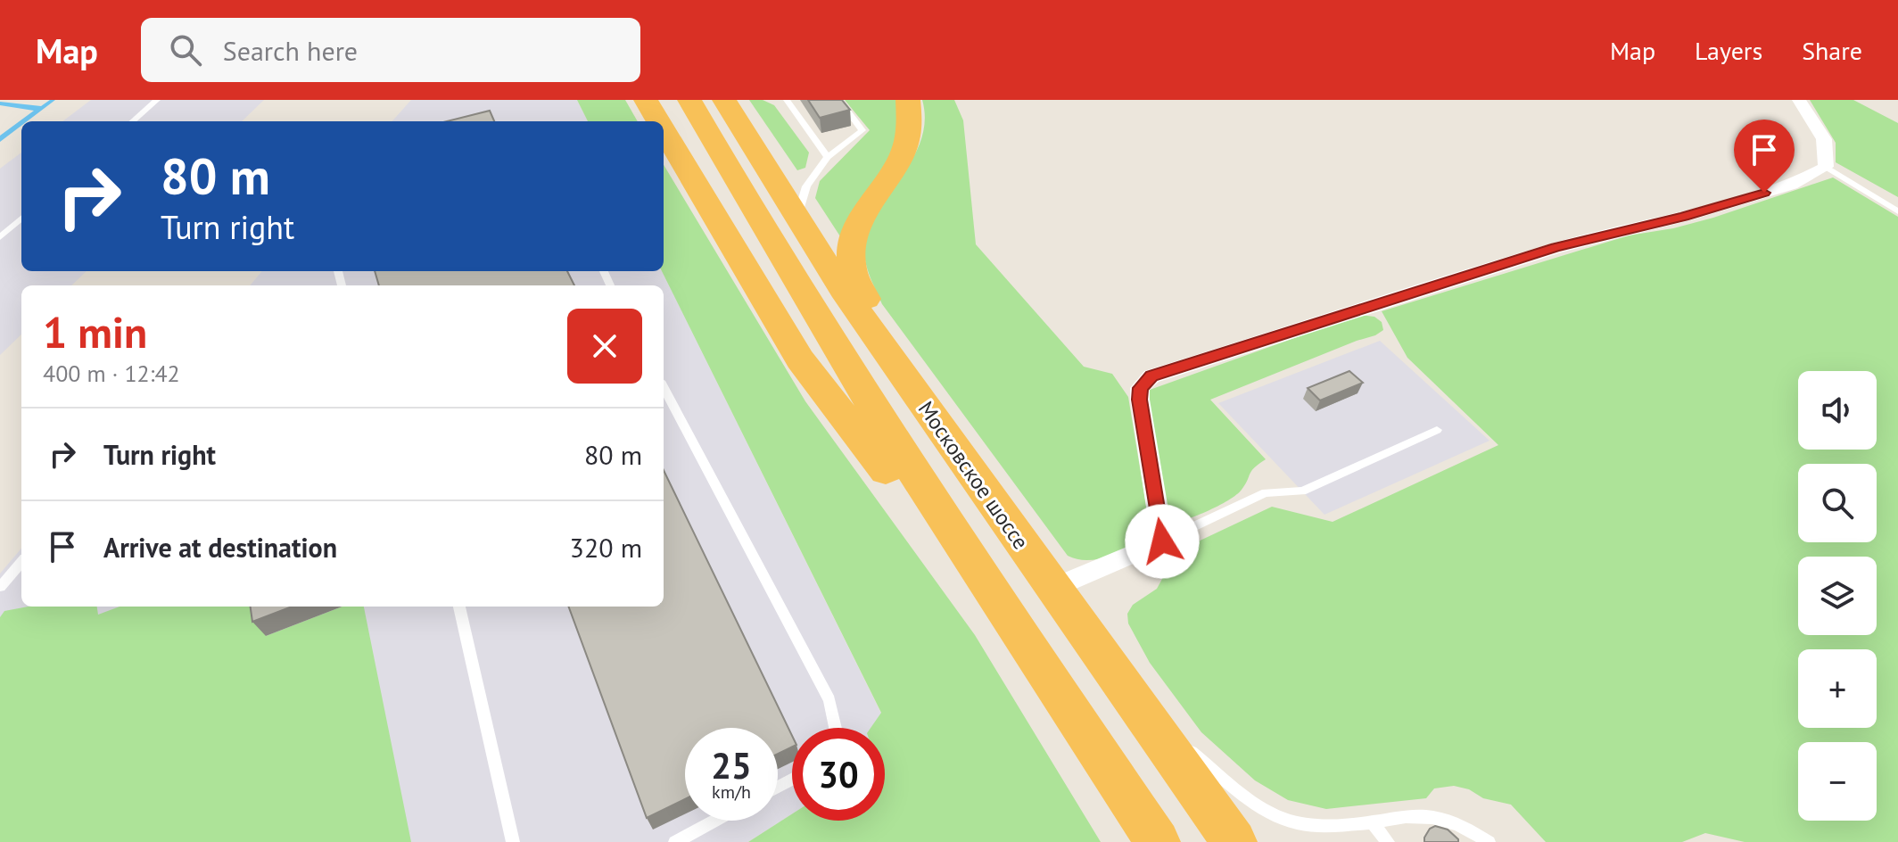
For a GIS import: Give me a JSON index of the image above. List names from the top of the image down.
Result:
{
  "streets": {
    "highway": ["Московское шоссе"]
  },
  "page": {
    "header": "Map",
    "search": "Search here",
    "nav": ["Map", "Layers", "Share"],
    "turn": ["80 m", "Turn right"],
    "heading": ["1 min", "400 m · 12:42"],
    "map_buttons": ["+", "−"],
    "list": [
      {
        "name": "Turn right",
        "value": "80 m"
      },
      {
        "name": "Arrive at destination",
        "value": "320 m"
      }
    ],
    "speed": "25 km/h",
    "limit": "30"
  }
}
